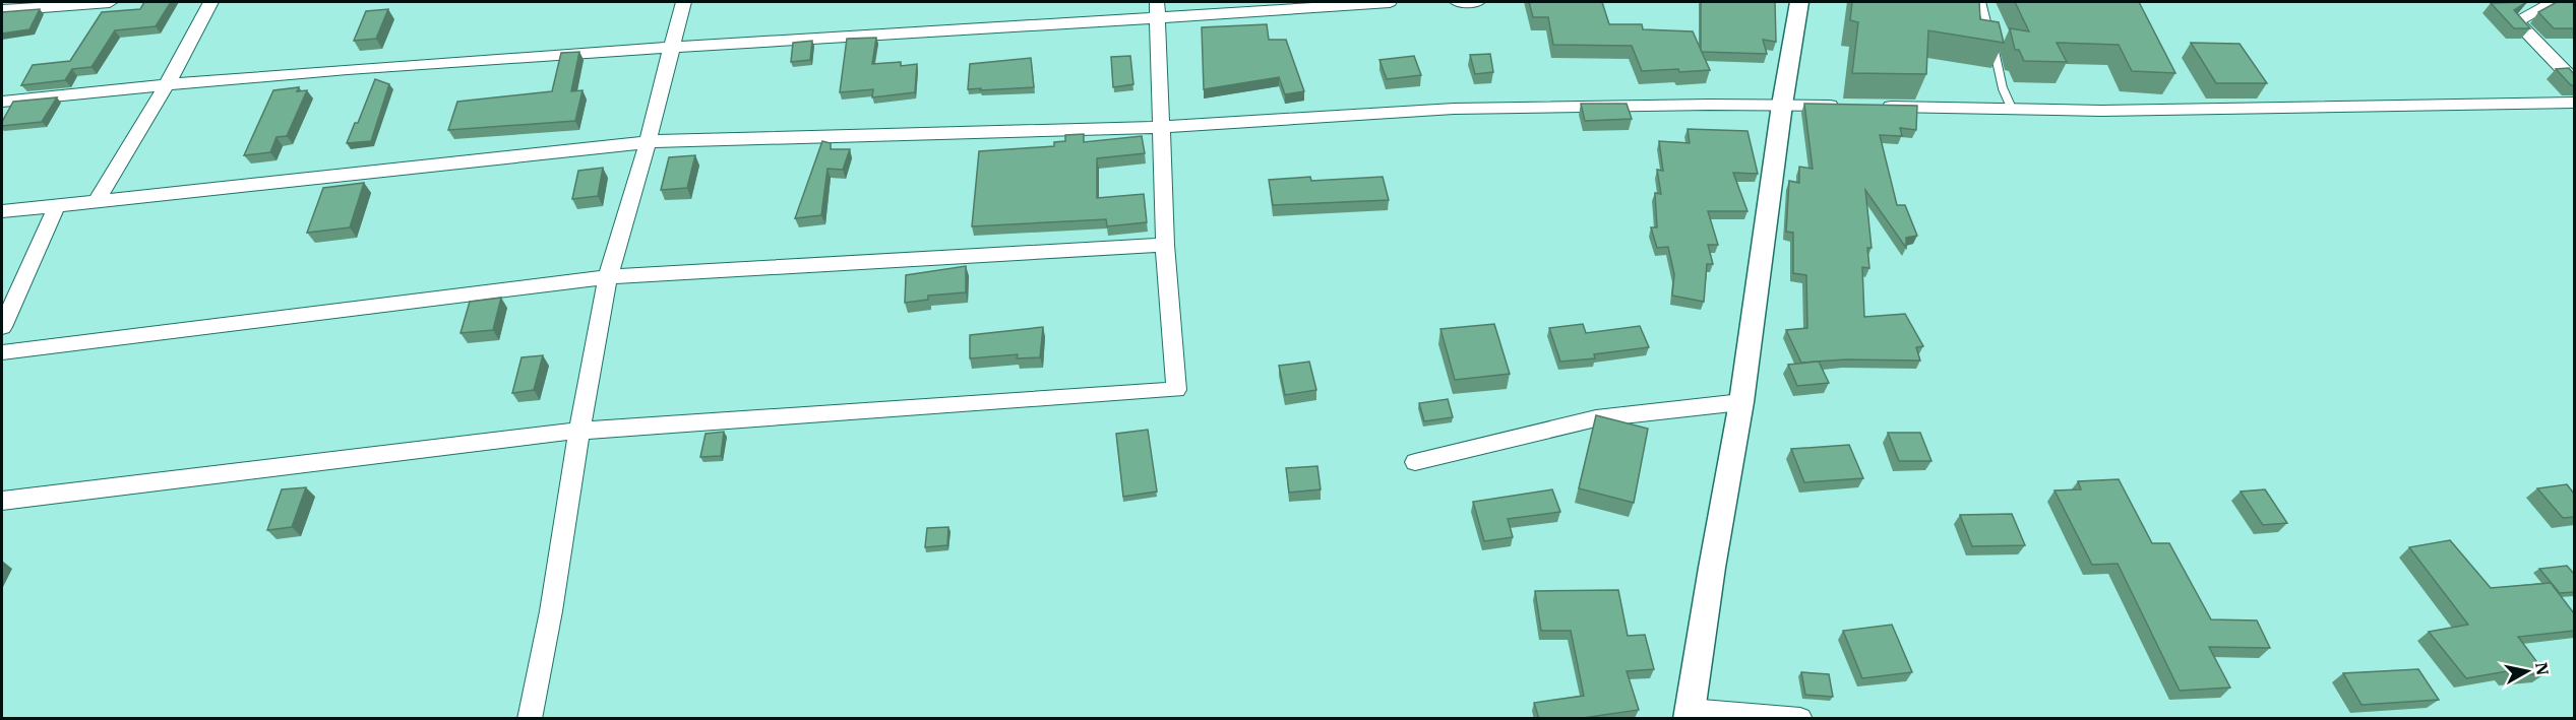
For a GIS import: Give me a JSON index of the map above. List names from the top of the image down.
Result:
{
  "north": "right"
}
